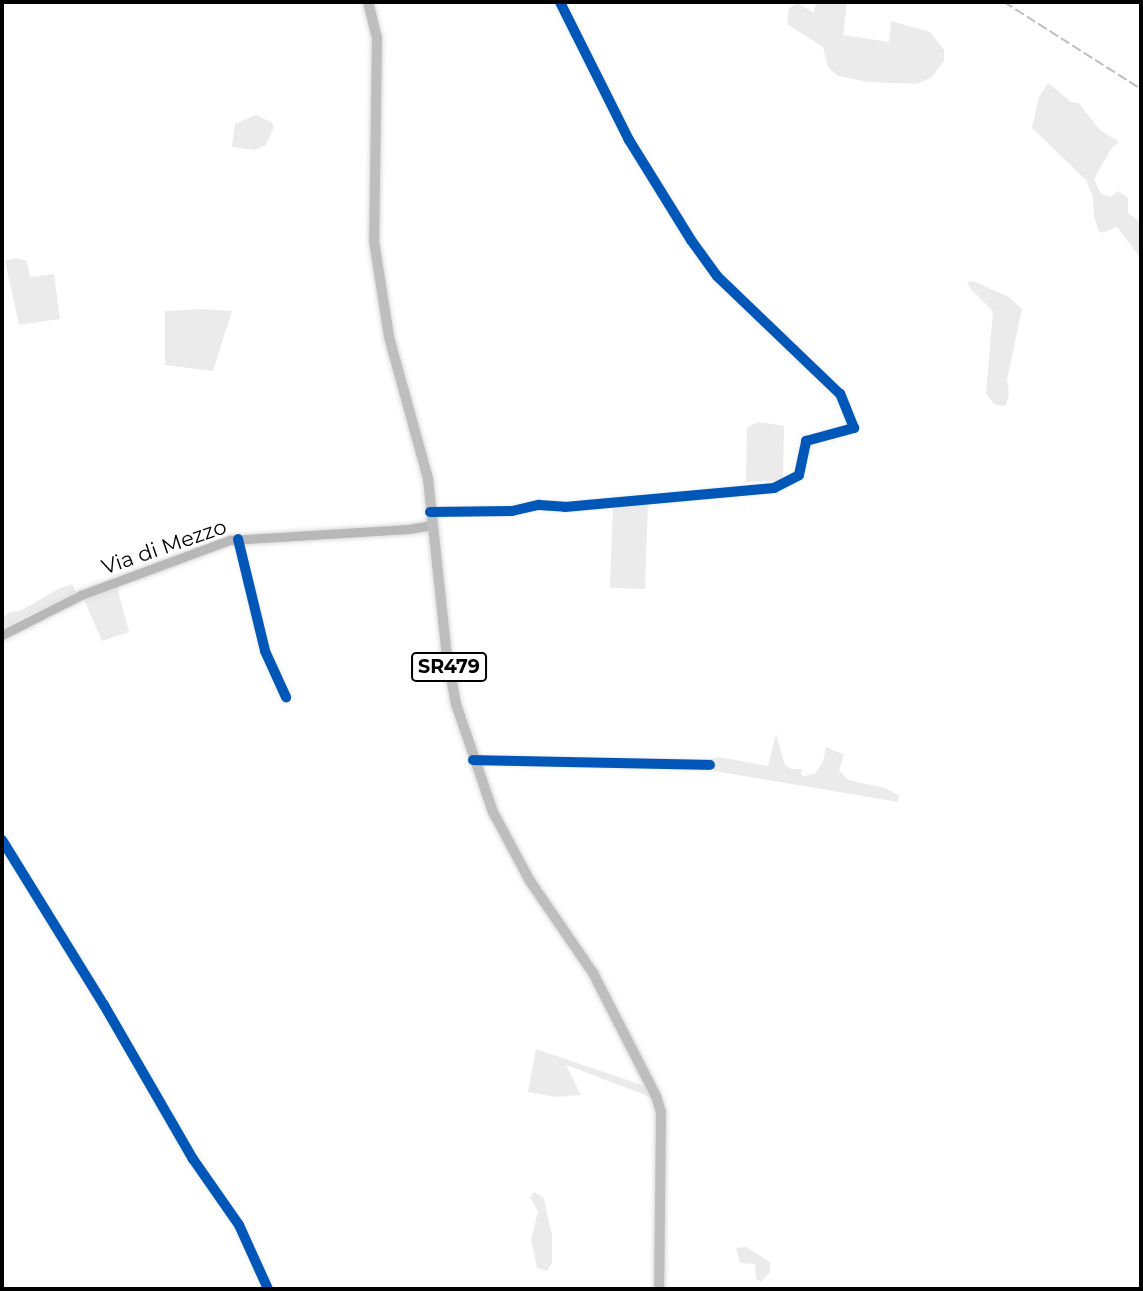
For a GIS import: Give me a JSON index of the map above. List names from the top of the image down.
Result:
{
  "streets": {
    "main road": ["Via di Mezzo", "SR479"]
  },
  "crossings": [
    ["Via di Mezzo", "SR479"]
  ]
}
